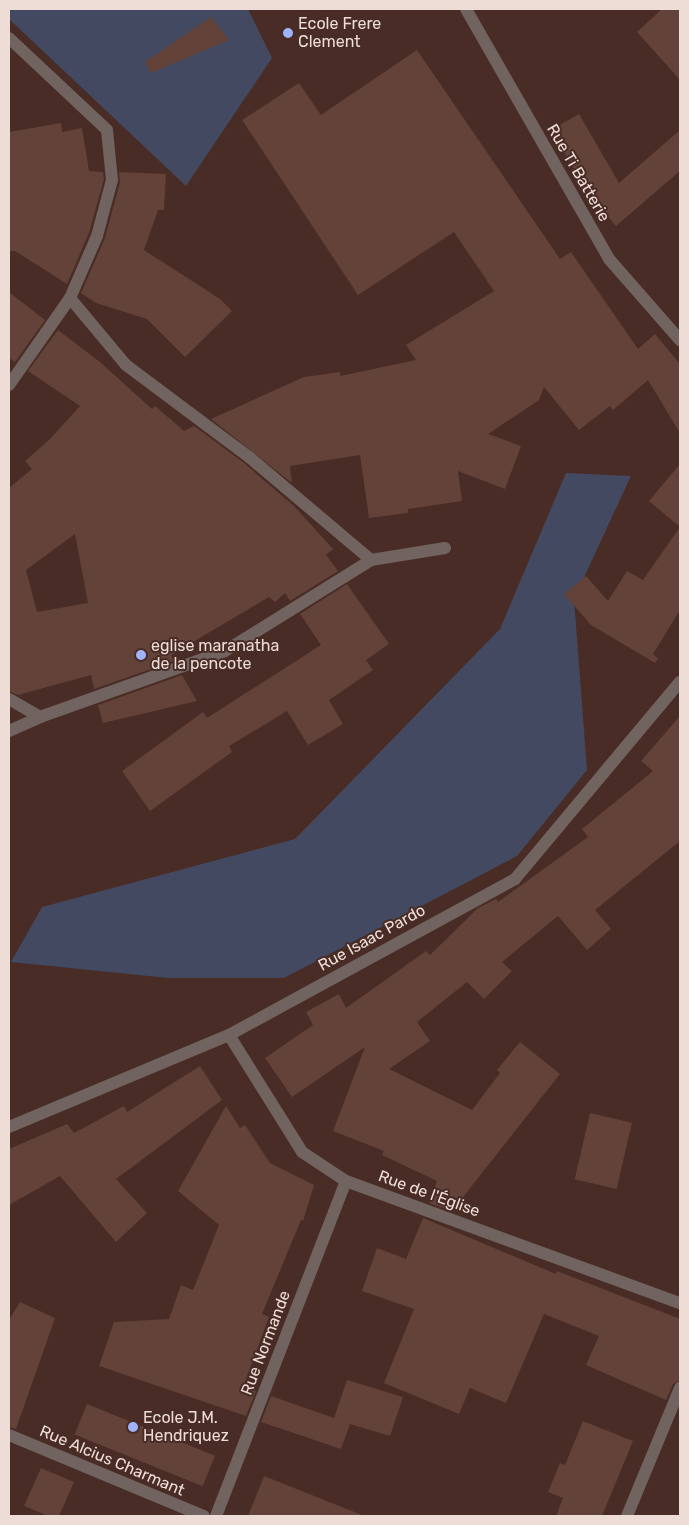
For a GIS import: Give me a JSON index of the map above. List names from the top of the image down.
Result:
{
  "streets": {
    "street": [
      "Rue Ti Batterie",
      "Rue Isaac Pardo",
      "Rue de l'Église",
      "Rue Normande",
      "Rue Alcius Charmant"
    ]
  },
  "crossings": [
    ["Rue Isaac Pardo", "Rue de l'Église"],
    ["Rue de l'Église", "Rue Normande"]
  ],
  "places": ["Ecole Frere Clement", "eglise maranatha de la pencote", "Ecole J.M. Hendriquez"]
}
